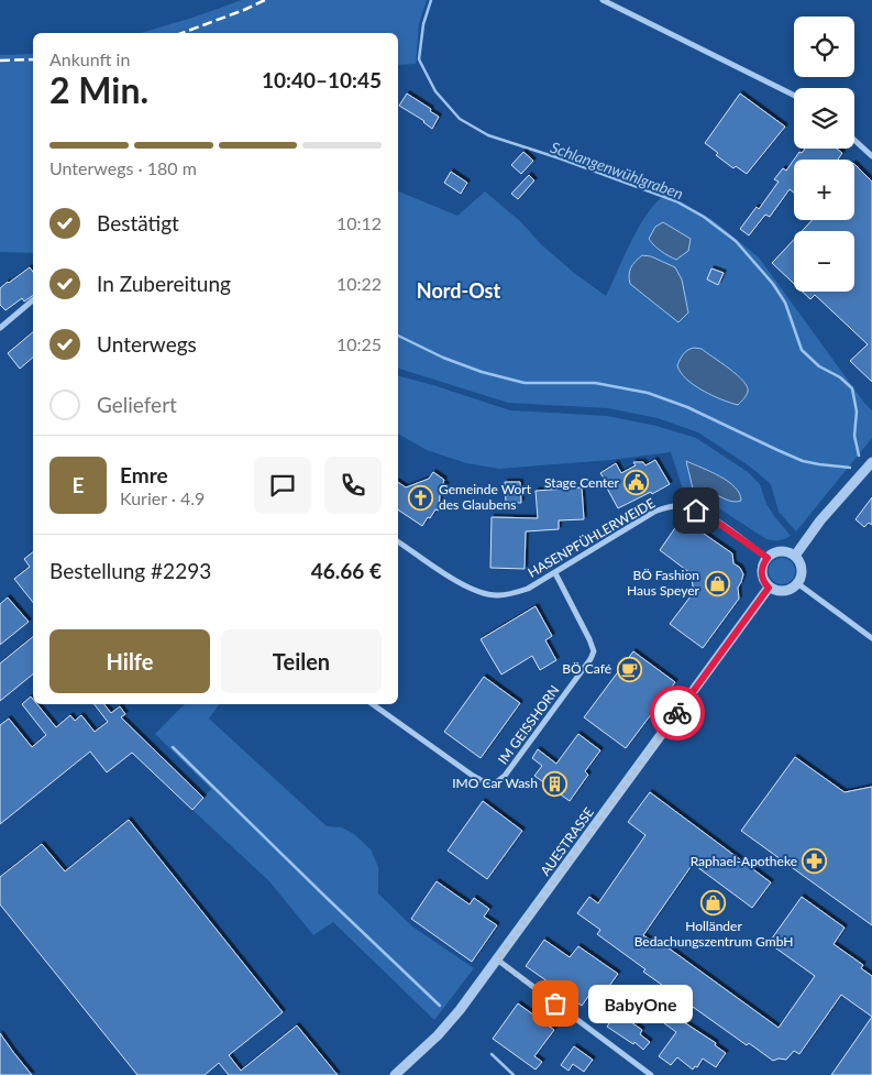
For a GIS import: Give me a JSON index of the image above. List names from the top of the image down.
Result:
{
  "streets": {
    "street": ["HASENPFÜHLERWEIDE", "IM GEISSHORN", "AUESTRASSE"]
  },
  "crossings": [
    ["HASENPFÜHLERWEIDE", "IM GEISSHORN"],
    ["HASENPFÜHLERWEIDE", "AUESTRASSE"]
  ],
  "districts": ["Nord-Ost"],
  "water": ["Schlangenwühlgraben"],
  "places": {
    "public building": ["Stage Center"],
    "church": ["Gemeinde Wort des Glaubens"],
    "shop": ["BÖ Fashion Haus Speyer", "Holländer Bedachungszentrum GmbH"],
    "cafe": ["BÖ Café"],
    "building": ["IMO Car Wash"],
    "pharmacy": ["Raphael-Apotheke"],
    "other": ["BabyOne"]
  },
  "page": {
    "map_buttons": ["+", "−"],
    "heading": ["2 Min.", "Ankunft in", "10:40–10:45"],
    "panel": [
      "Emre",
      "Kurier · 4.9",
      "Bestellung #2293",
      "46.66 €"
    ],
    "bar": "Unterwegs · 180 m",
    "list": [
      ["Bestätigt", "10:12"],
      ["In Zubereitung", "10:22"],
      ["Unterwegs", "10:25"],
      "Geliefert"
    ],
    "round": "E",
    "buttons": ["Hilfe", "Teilen"],
    "bubble": "BabyOne"
  }
}
